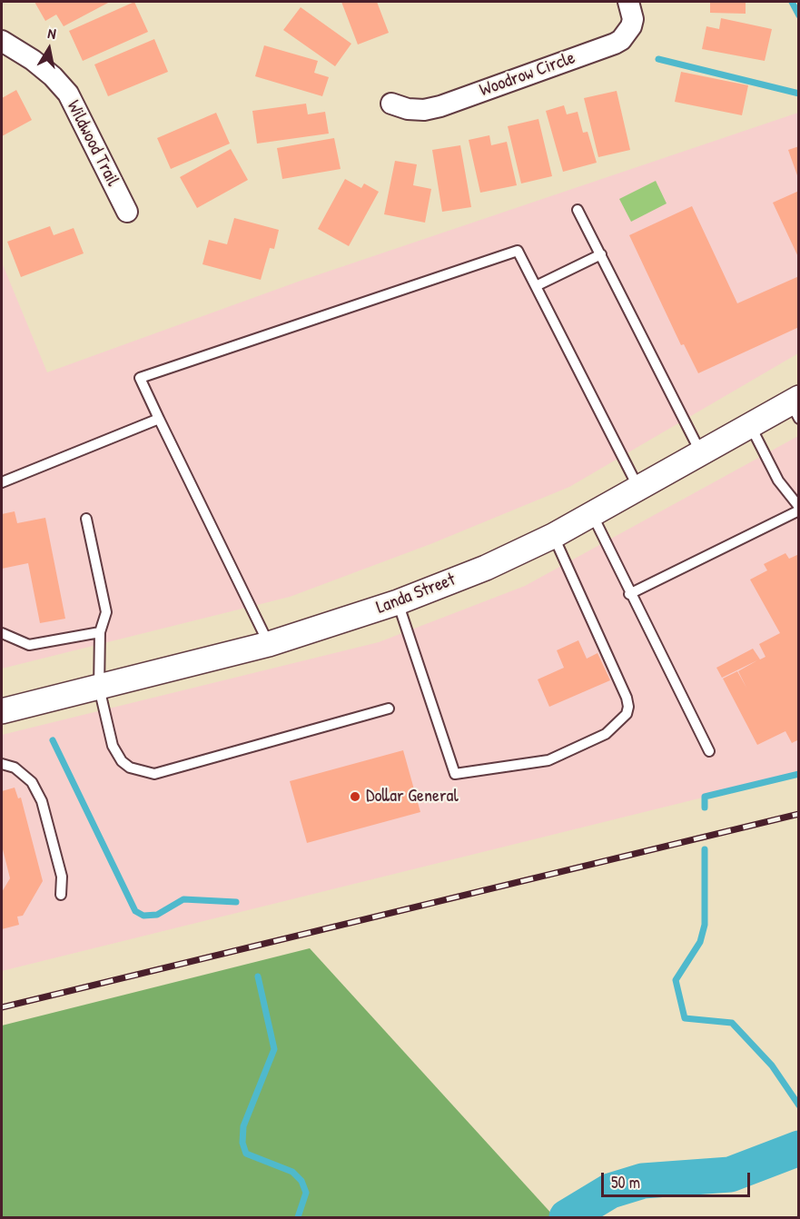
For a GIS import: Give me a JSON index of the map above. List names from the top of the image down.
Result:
{
  "streets": {
    "street": ["Woodrow Circle", "Wildwood Trail", "Landa Street"]
  },
  "places": ["Dollar General"],
  "scale_bar": "50 m",
  "north": "top"
}
